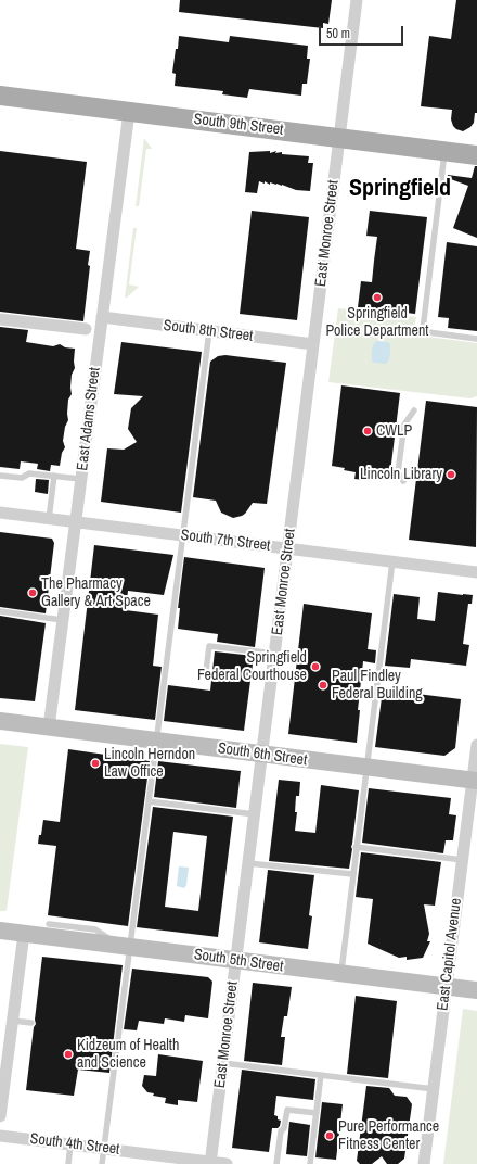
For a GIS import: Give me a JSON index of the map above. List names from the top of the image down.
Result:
{
  "streets": {
    "main road": ["South 9th Street", "South 6th Street", "South 5th Street"],
    "street": [
      "East Monroe Street",
      "South 8th Street",
      "East Adams Street",
      "South 7th Street",
      "East Capitol Avenue",
      "South 4th Street"
    ]
  },
  "crossings": [
    ["South 9th Street", "East Monroe Street"],
    ["South 9th Street", "East Adams Street"],
    ["East Monroe Street", "South 8th Street"],
    ["East Monroe Street", "South 7th Street"],
    ["East Monroe Street", "South 6th Street"],
    ["East Monroe Street", "South 5th Street"],
    ["East Monroe Street", "South 4th Street"],
    ["South 8th Street", "East Adams Street"],
    ["East Adams Street", "South 7th Street"],
    ["East Adams Street", "South 6th Street"],
    ["South 6th Street", "East Capitol Avenue"],
    ["East Capitol Avenue", "South 5th Street"]
  ],
  "districts": ["Springfield"],
  "places": [
    "Springfield Police Department",
    "CWLP",
    "Lincoln Library",
    "The Pharmacy Gallery & Art Space",
    "Springfield Federal Courthouse",
    "Paul Findley Federal Building",
    "Lincoln Herndon Law Office",
    "Kidzeum of Health and Science",
    "Pure Performance Fitness Center"
  ],
  "scale_bar": "50 m"
}
